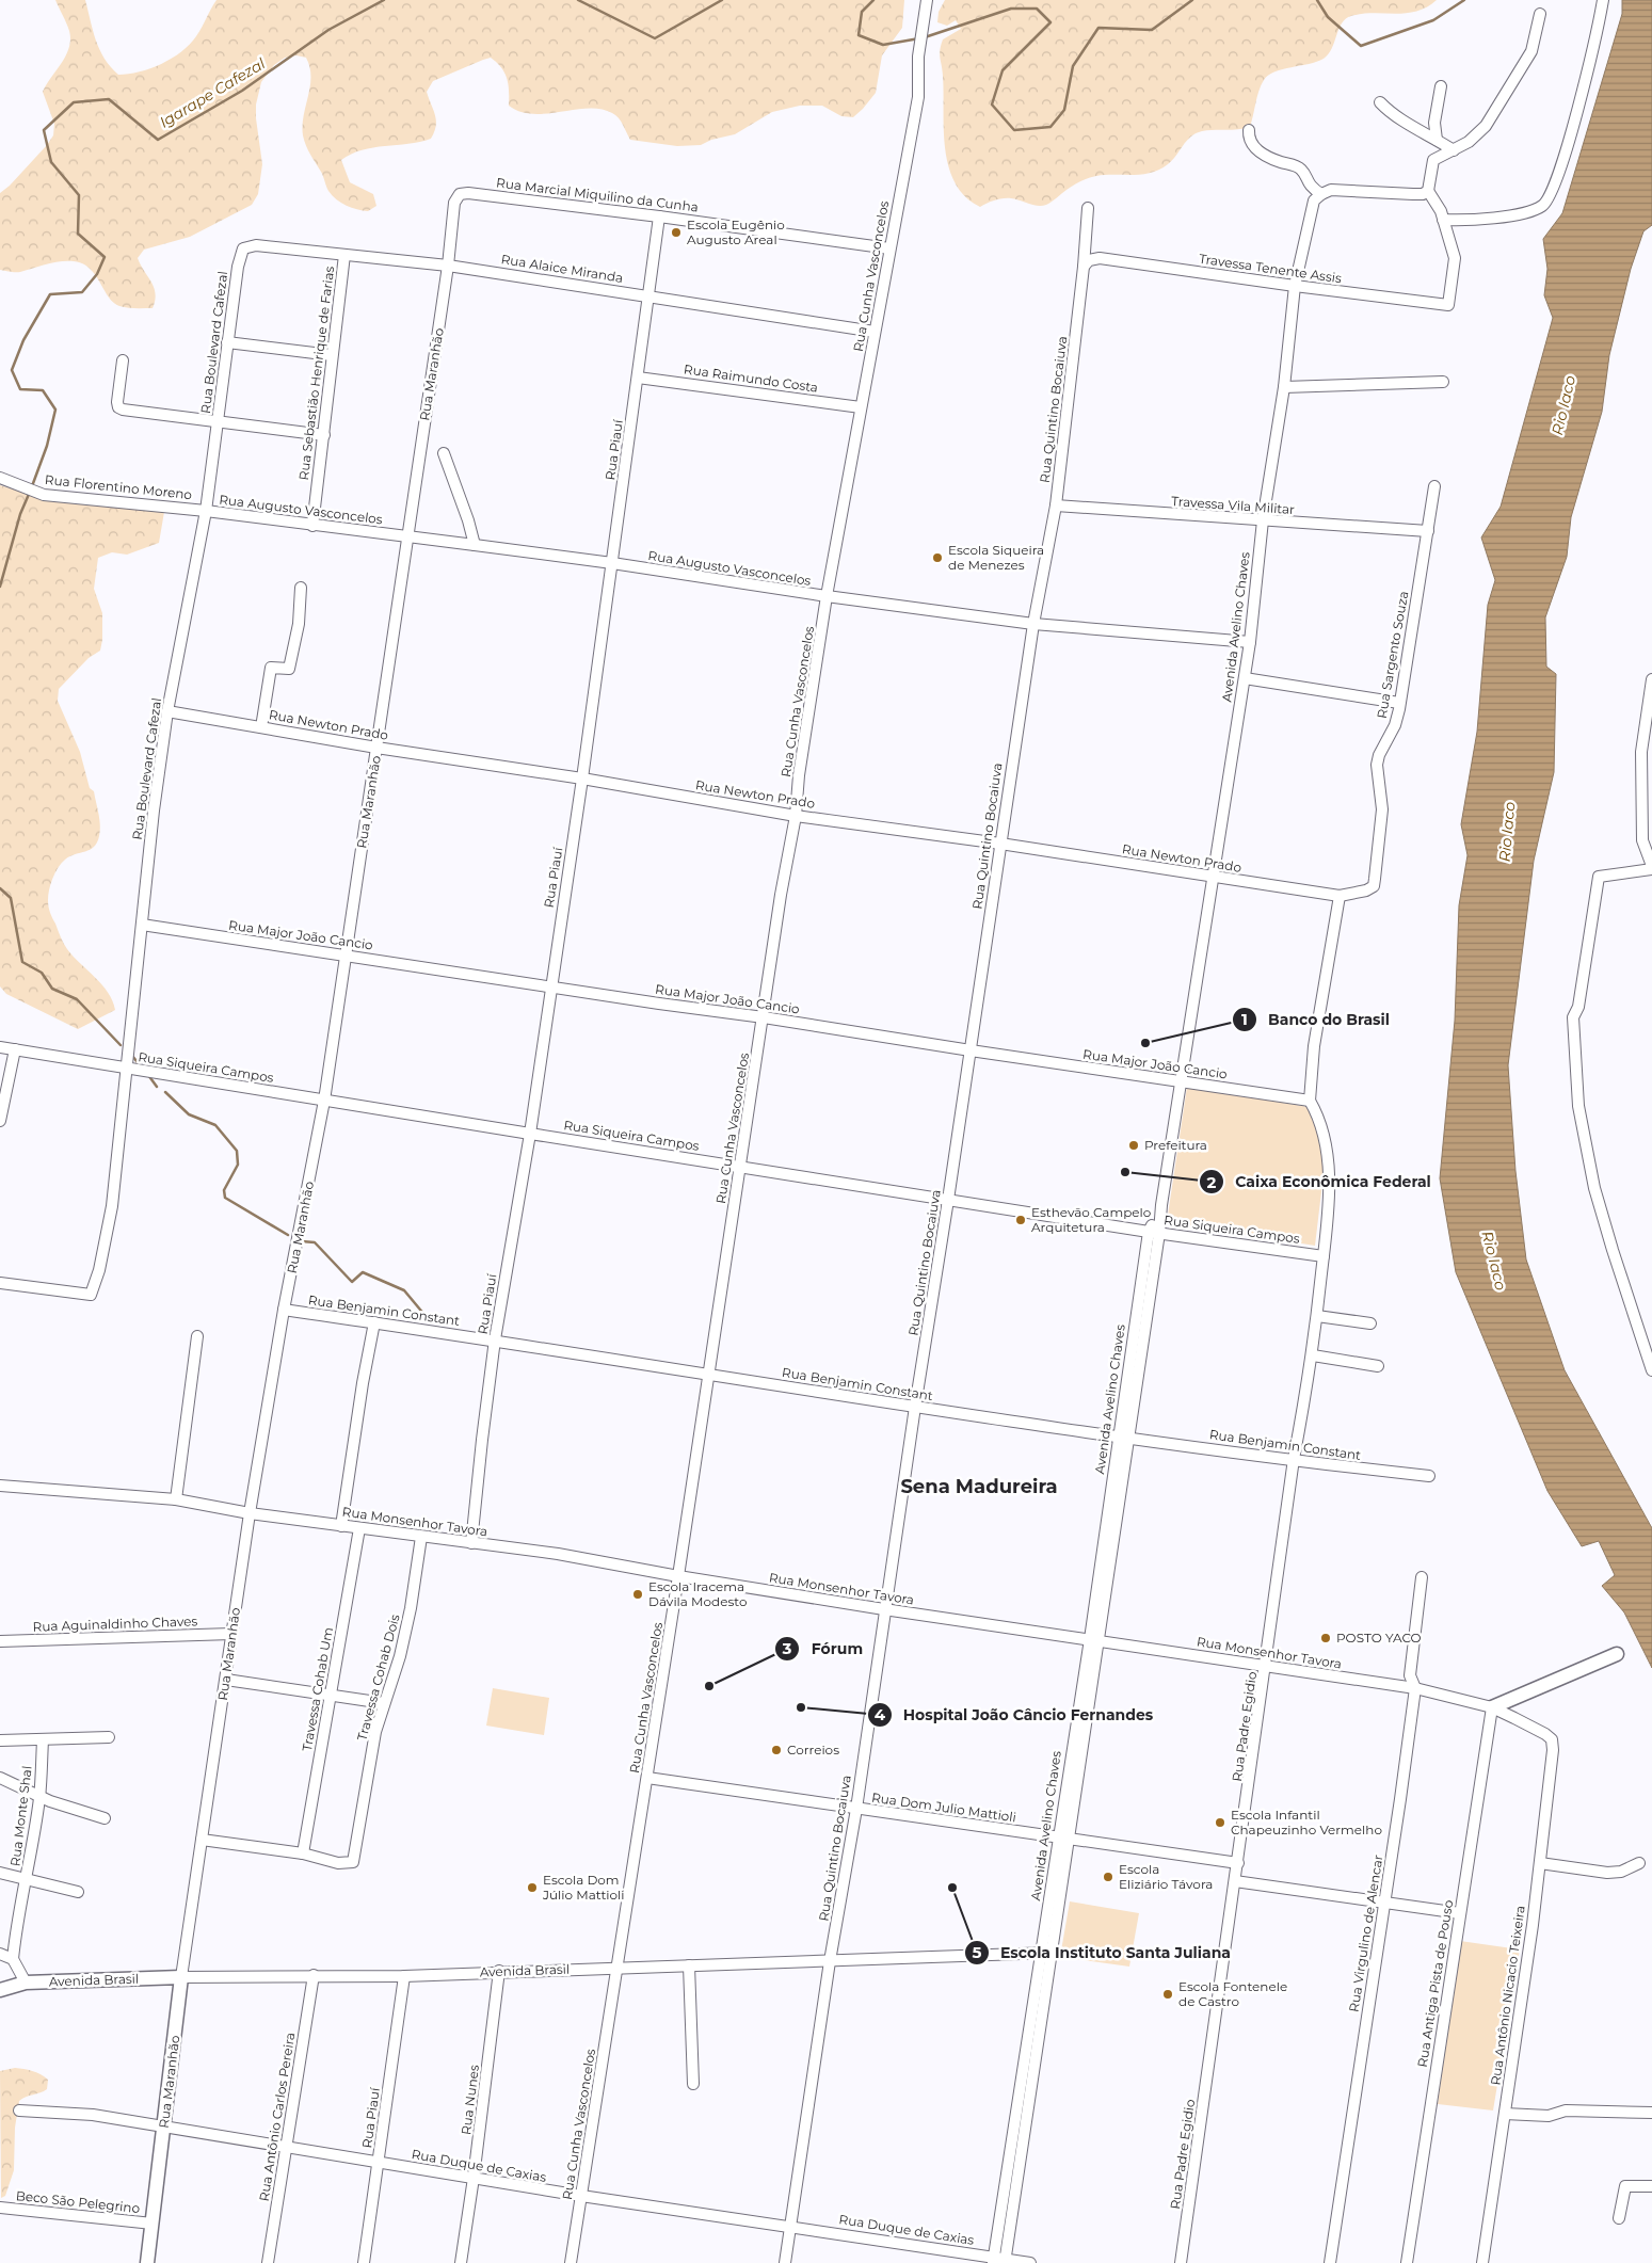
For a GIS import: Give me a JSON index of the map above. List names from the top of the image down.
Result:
{
  "streets": {
    "street": [
      "Rua Marcial Miquilino da Cunha",
      "Rua Alaice Miranda",
      "Travessa Tenente Assis",
      "Rua Cunha Vasconcelos",
      "Rua Boulevard Cafezal",
      "Rua Sebastião Henrique de Farias",
      "Rua Maranhão",
      "Rua Raimundo Costa",
      "Rua Quintino Bocaiuva",
      "Rua Piauí",
      "Rua Florentino Moreno",
      "Travessa Vila Militar",
      "Rua Augusto Vasconcelos",
      "Avenida Avelino Chaves",
      "Rua Sargento Souza",
      "Rua Newton Prado",
      "Rua Major João Cancio",
      "Rua Siqueira Campos",
      "Rua Benjamin Constant",
      "Rua Monsenhor Tavora",
      "Rua Aguinaldinho Chaves",
      "Travessa Cohab Dois",
      "Travessa Cohab Um",
      "Rua Padre Egidio",
      "Rua Dom Julio Mattioli",
      "Rua Monte Shal",
      "Rua Virgulino de Alencar",
      "Avenida Brasil",
      "Rua Antiga Pista de Pouso",
      "Rua Antônio Nicacio Teixeira",
      "Rua Nunes",
      "Rua Antônio Carlos Pereira",
      "Rua Duque de Caxias",
      "Beco São Pelegrino"
    ]
  },
  "crossings": [
    ["Rua Marcial Miquilino da Cunha", "Rua Cunha Vasconcelos"],
    ["Rua Marcial Miquilino da Cunha", "Rua Maranhão"],
    ["Rua Marcial Miquilino da Cunha", "Rua Piauí"],
    ["Rua Alaice Miranda", "Rua Cunha Vasconcelos"],
    ["Rua Alaice Miranda", "Rua Boulevard Cafezal"],
    ["Rua Alaice Miranda", "Rua Sebastião Henrique de Farias"],
    ["Rua Alaice Miranda", "Rua Maranhão"],
    ["Rua Alaice Miranda", "Rua Piauí"],
    ["Travessa Tenente Assis", "Rua Quintino Bocaiuva"],
    ["Travessa Tenente Assis", "Avenida Avelino Chaves"],
    ["Rua Cunha Vasconcelos", "Rua Raimundo Costa"],
    ["Rua Cunha Vasconcelos", "Rua Augusto Vasconcelos"],
    ["Rua Cunha Vasconcelos", "Rua Newton Prado"],
    ["Rua Cunha Vasconcelos", "Rua Major João Cancio"],
    ["Rua Cunha Vasconcelos", "Rua Siqueira Campos"],
    ["Rua Cunha Vasconcelos", "Rua Benjamin Constant"],
    ["Rua Cunha Vasconcelos", "Rua Monsenhor Tavora"],
    ["Rua Cunha Vasconcelos", "Rua Dom Julio Mattioli"],
    ["Rua Cunha Vasconcelos", "Avenida Brasil"],
    ["Rua Cunha Vasconcelos", "Rua Duque de Caxias"],
    ["Rua Boulevard Cafezal", "Rua Florentino Moreno"],
    ["Rua Boulevard Cafezal", "Rua Augusto Vasconcelos"],
    ["Rua Boulevard Cafezal", "Rua Newton Prado"],
    ["Rua Boulevard Cafezal", "Rua Major João Cancio"],
    ["Rua Boulevard Cafezal", "Rua Siqueira Campos"],
    ["Rua Sebastião Henrique de Farias", "Rua Augusto Vasconcelos"],
    ["Rua Maranhão", "Rua Augusto Vasconcelos"],
    ["Rua Maranhão", "Rua Newton Prado"],
    ["Rua Maranhão", "Rua Major João Cancio"],
    ["Rua Maranhão", "Rua Siqueira Campos"],
    ["Rua Maranhão", "Rua Benjamin Constant"],
    ["Rua Maranhão", "Rua Monsenhor Tavora"],
    ["Rua Maranhão", "Rua Aguinaldinho Chaves"],
    ["Rua Maranhão", "Avenida Brasil"],
    ["Rua Maranhão", "Rua Duque de Caxias"],
    ["Rua Maranhão", "Beco São Pelegrino"],
    ["Rua Raimundo Costa", "Rua Piauí"],
    ["Rua Quintino Bocaiuva", "Travessa Vila Militar"],
    ["Rua Quintino Bocaiuva", "Rua Augusto Vasconcelos"],
    ["Rua Quintino Bocaiuva", "Rua Newton Prado"],
    ["Rua Quintino Bocaiuva", "Rua Major João Cancio"],
    ["Rua Quintino Bocaiuva", "Rua Siqueira Campos"],
    ["Rua Quintino Bocaiuva", "Rua Benjamin Constant"],
    ["Rua Quintino Bocaiuva", "Rua Monsenhor Tavora"],
    ["Rua Quintino Bocaiuva", "Rua Dom Julio Mattioli"],
    ["Rua Quintino Bocaiuva", "Avenida Brasil"],
    ["Rua Quintino Bocaiuva", "Rua Duque de Caxias"],
    ["Rua Piauí", "Rua Augusto Vasconcelos"],
    ["Rua Piauí", "Rua Newton Prado"],
    ["Rua Piauí", "Rua Major João Cancio"],
    ["Rua Piauí", "Rua Siqueira Campos"],
    ["Rua Piauí", "Rua Benjamin Constant"],
    ["Rua Piauí", "Rua Monsenhor Tavora"],
    ["Rua Piauí", "Avenida Brasil"],
    ["Rua Piauí", "Rua Duque de Caxias"],
    ["Rua Florentino Moreno", "Rua Augusto Vasconcelos"],
    ["Travessa Vila Militar", "Avenida Avelino Chaves"],
    ["Travessa Vila Militar", "Rua Sargento Souza"],
    ["Rua Augusto Vasconcelos", "Avenida Avelino Chaves"],
    ["Avenida Avelino Chaves", "Rua Newton Prado"],
    ["Avenida Avelino Chaves", "Rua Major João Cancio"],
    ["Avenida Avelino Chaves", "Rua Siqueira Campos"],
    ["Avenida Avelino Chaves", "Rua Benjamin Constant"],
    ["Avenida Avelino Chaves", "Rua Monsenhor Tavora"],
    ["Avenida Avelino Chaves", "Rua Dom Julio Mattioli"],
    ["Avenida Avelino Chaves", "Avenida Brasil"],
    ["Avenida Avelino Chaves", "Rua Duque de Caxias"],
    ["Rua Sargento Souza", "Rua Newton Prado"],
    ["Rua Major João Cancio", "Rua Padre Egidio"],
    ["Rua Siqueira Campos", "Rua Padre Egidio"],
    ["Rua Benjamin Constant", "Rua Padre Egidio"],
    ["Rua Monsenhor Tavora", "Travessa Cohab Dois"],
    ["Rua Monsenhor Tavora", "Travessa Cohab Um"],
    ["Rua Monsenhor Tavora", "Rua Padre Egidio"],
    ["Rua Monsenhor Tavora", "Rua Virgulino de Alencar"],
    ["Rua Monsenhor Tavora", "Rua Antiga Pista de Pouso"],
    ["Rua Monsenhor Tavora", "Rua Antônio Nicacio Teixeira"],
    ["Travessa Cohab Dois", "Travessa Cohab Um"],
    ["Rua Padre Egidio", "Rua Dom Julio Mattioli"],
    ["Avenida Brasil", "Rua Nunes"],
    ["Avenida Brasil", "Rua Antônio Carlos Pereira"],
    ["Rua Nunes", "Rua Duque de Caxias"],
    ["Rua Antônio Carlos Pereira", "Rua Duque de Caxias"]
  ],
  "districts": ["Sena Madureira"],
  "water": ["Igarape Cafezal", "Rio Iaco"],
  "places": [
    "Escola Eugênio Augusto Areal",
    "Escola Siqueira de Menezes",
    "Banco do Brasil",
    "Prefeitura",
    "Caixa Econômica Federal",
    "Esthevão Campelo Arquitetura",
    "Escola Iracema Dávila Modesto",
    "POSTO YACO",
    "Fórum",
    "Hospital João Câncio Fernandes",
    "Correios",
    "Escola Infantil Chapeuzinho Vermelho",
    "Escola Eliziário Távora",
    "Escola Dom Júlio Mattioli",
    "Escola Instituto Santa Juliana",
    "Escola Fontenele de Castro"
  ]
}
